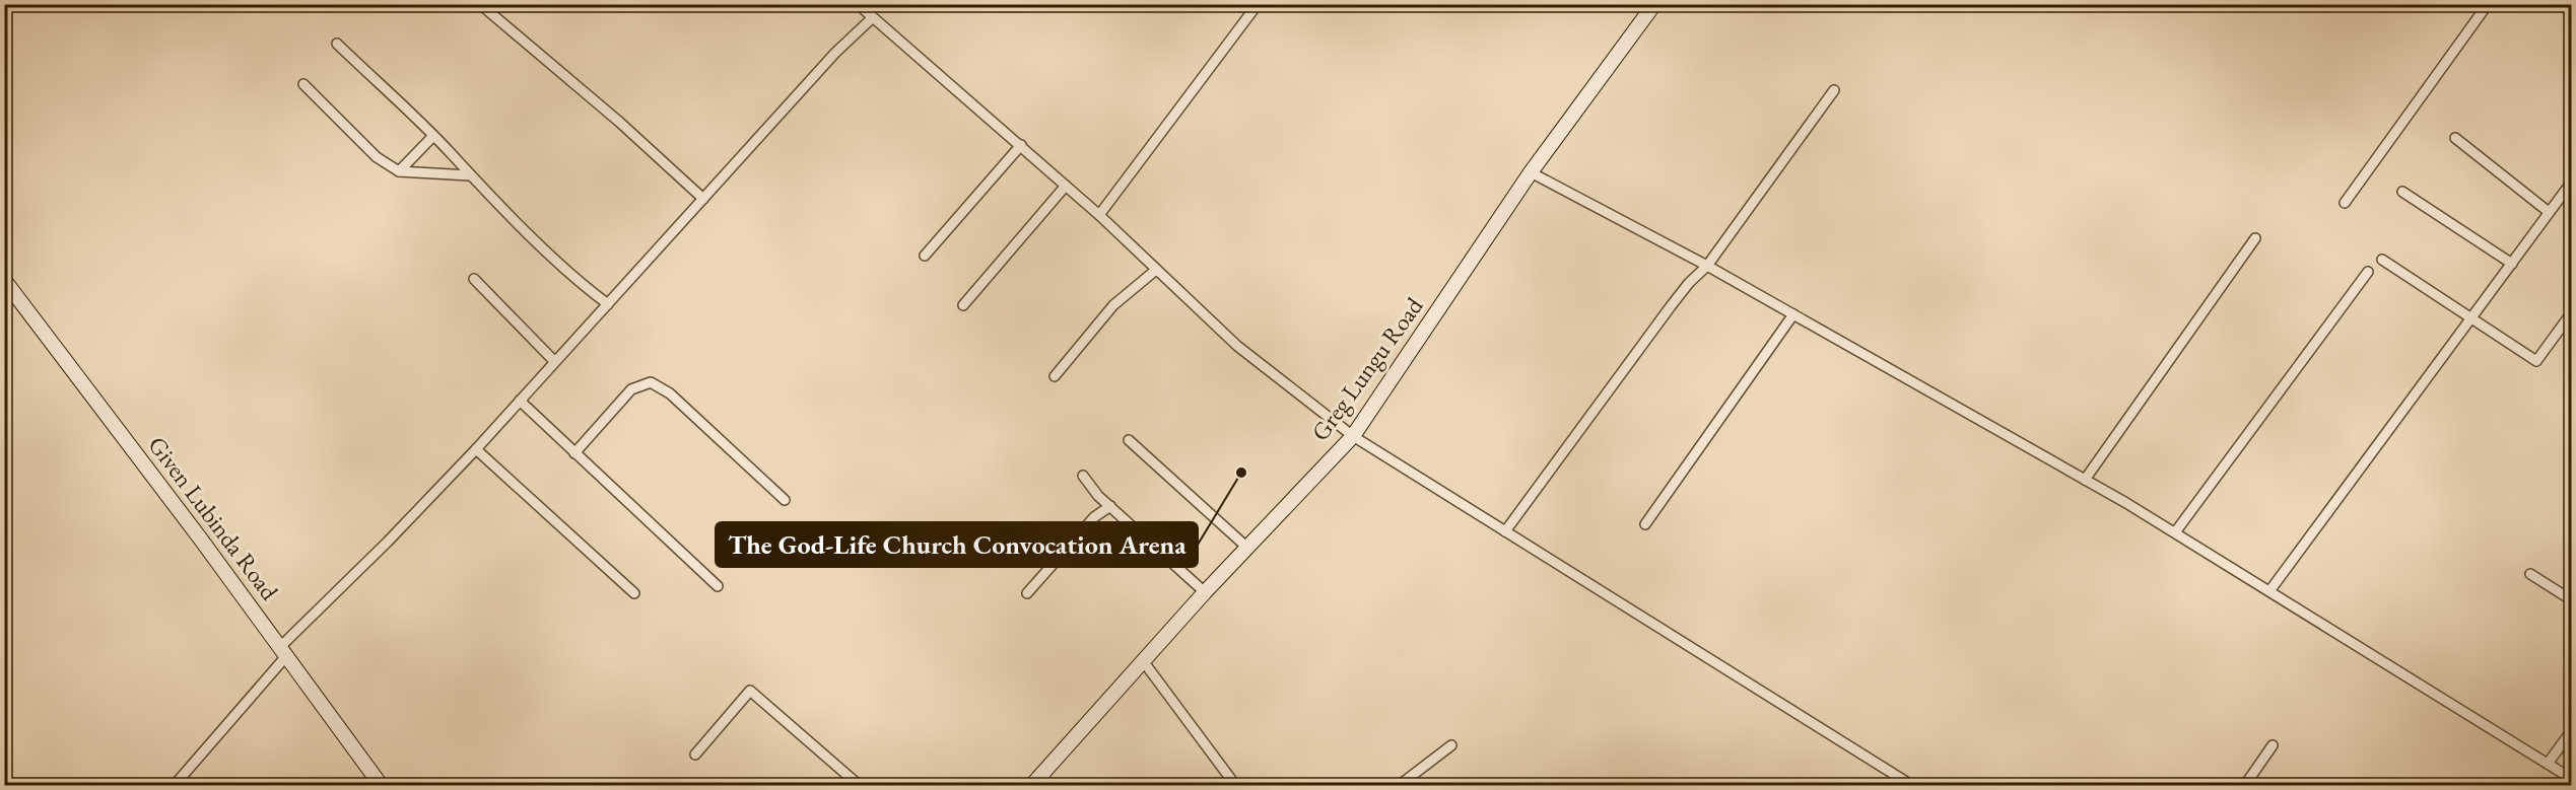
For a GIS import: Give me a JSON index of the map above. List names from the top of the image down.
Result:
{
  "streets": {
    "street": ["Greg Lungu Road", "Given Lubinda Road"]
  },
  "places": ["The God-Life Church Convocation Arena"]
}
